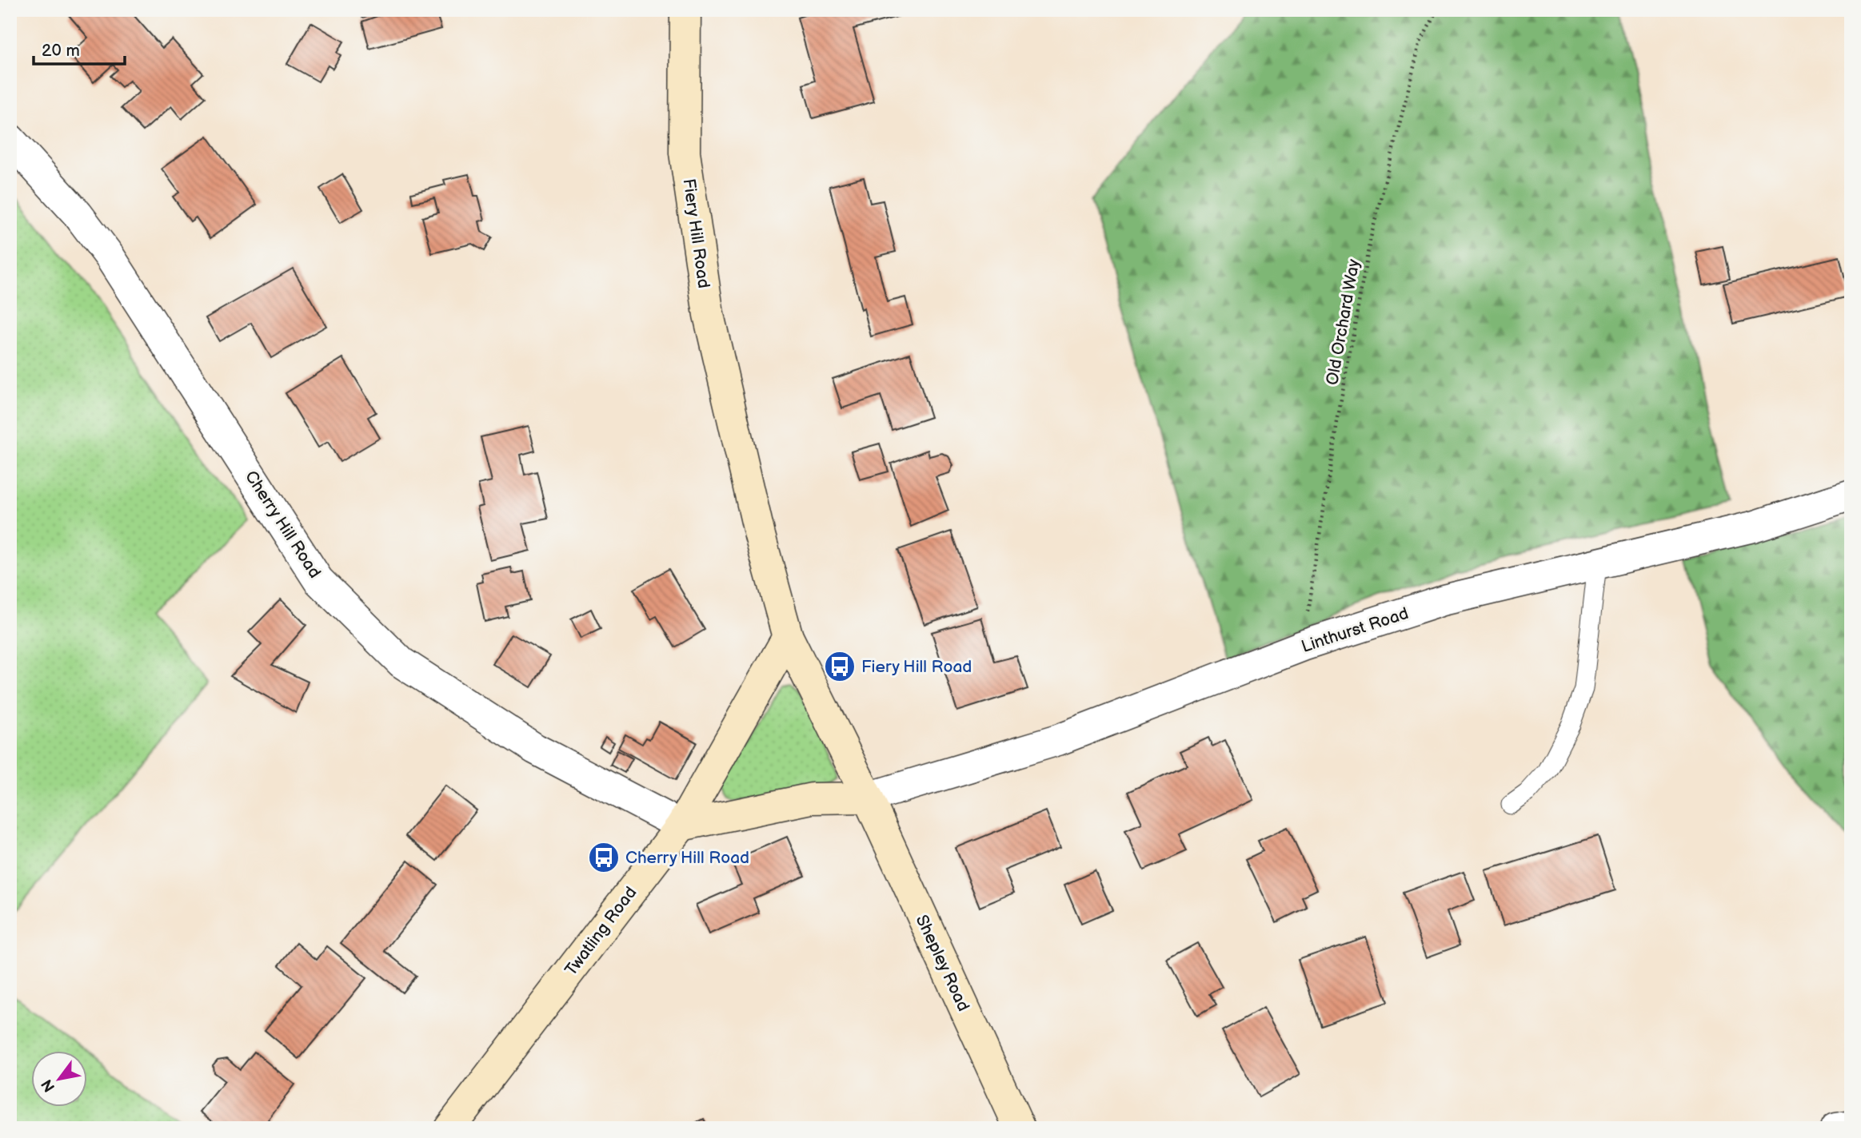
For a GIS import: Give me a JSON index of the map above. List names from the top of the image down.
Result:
{
  "streets": {
    "street": [
      "Fiery Hill Road",
      "Cherry Hill Road",
      "Linthurst Road",
      "Twatling Road",
      "Shepley Road"
    ],
    "path": ["Old Orchard Way"]
  },
  "crossings": [
    ["Fiery Hill Road", "Linthurst Road"],
    ["Fiery Hill Road", "Twatling Road"],
    ["Fiery Hill Road", "Shepley Road"],
    ["Old Orchard Way", "Linthurst Road"],
    ["Cherry Hill Road", "Twatling Road"],
    ["Linthurst Road", "Shepley Road"]
  ],
  "places": {
    "bus stop": ["Fiery Hill Road", "Cherry Hill Road"]
  },
  "scale_bar": "20 m",
  "north": "bottom left"
}
